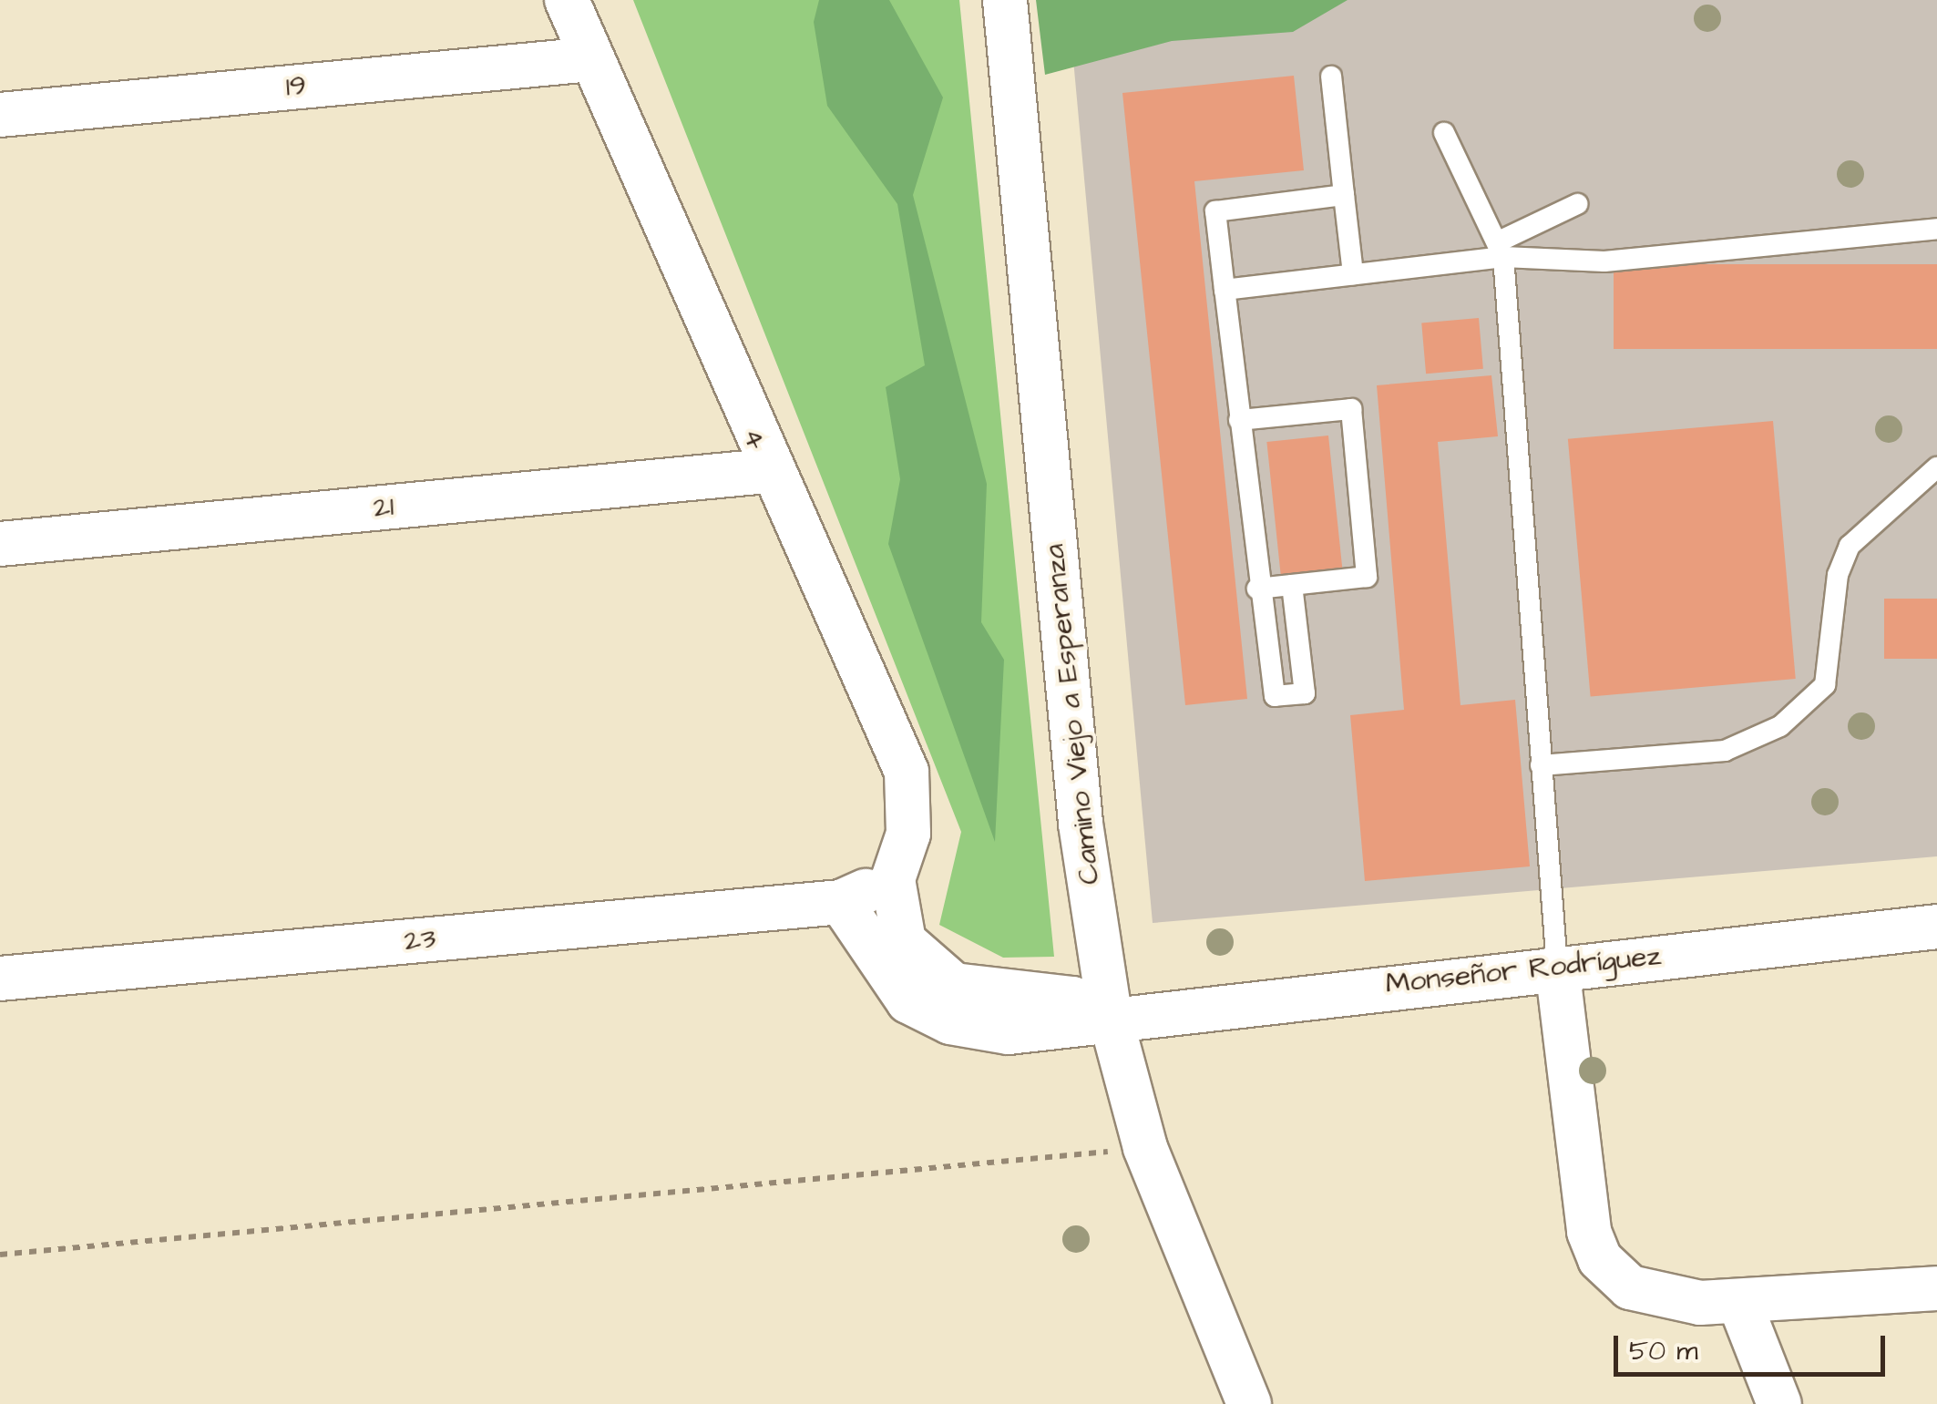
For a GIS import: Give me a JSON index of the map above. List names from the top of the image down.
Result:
{
  "streets": {
    "street": [
      "19",
      "4",
      "21",
      "Camino Viejo a Esperanza",
      "23",
      "Monseñor Rodríguez"
    ]
  },
  "crossings": [
    ["19", "4"],
    ["4", "21"],
    ["4", "23"],
    ["Camino Viejo a Esperanza", "Monseñor Rodríguez"]
  ],
  "scale_bar": "50 m"
}
